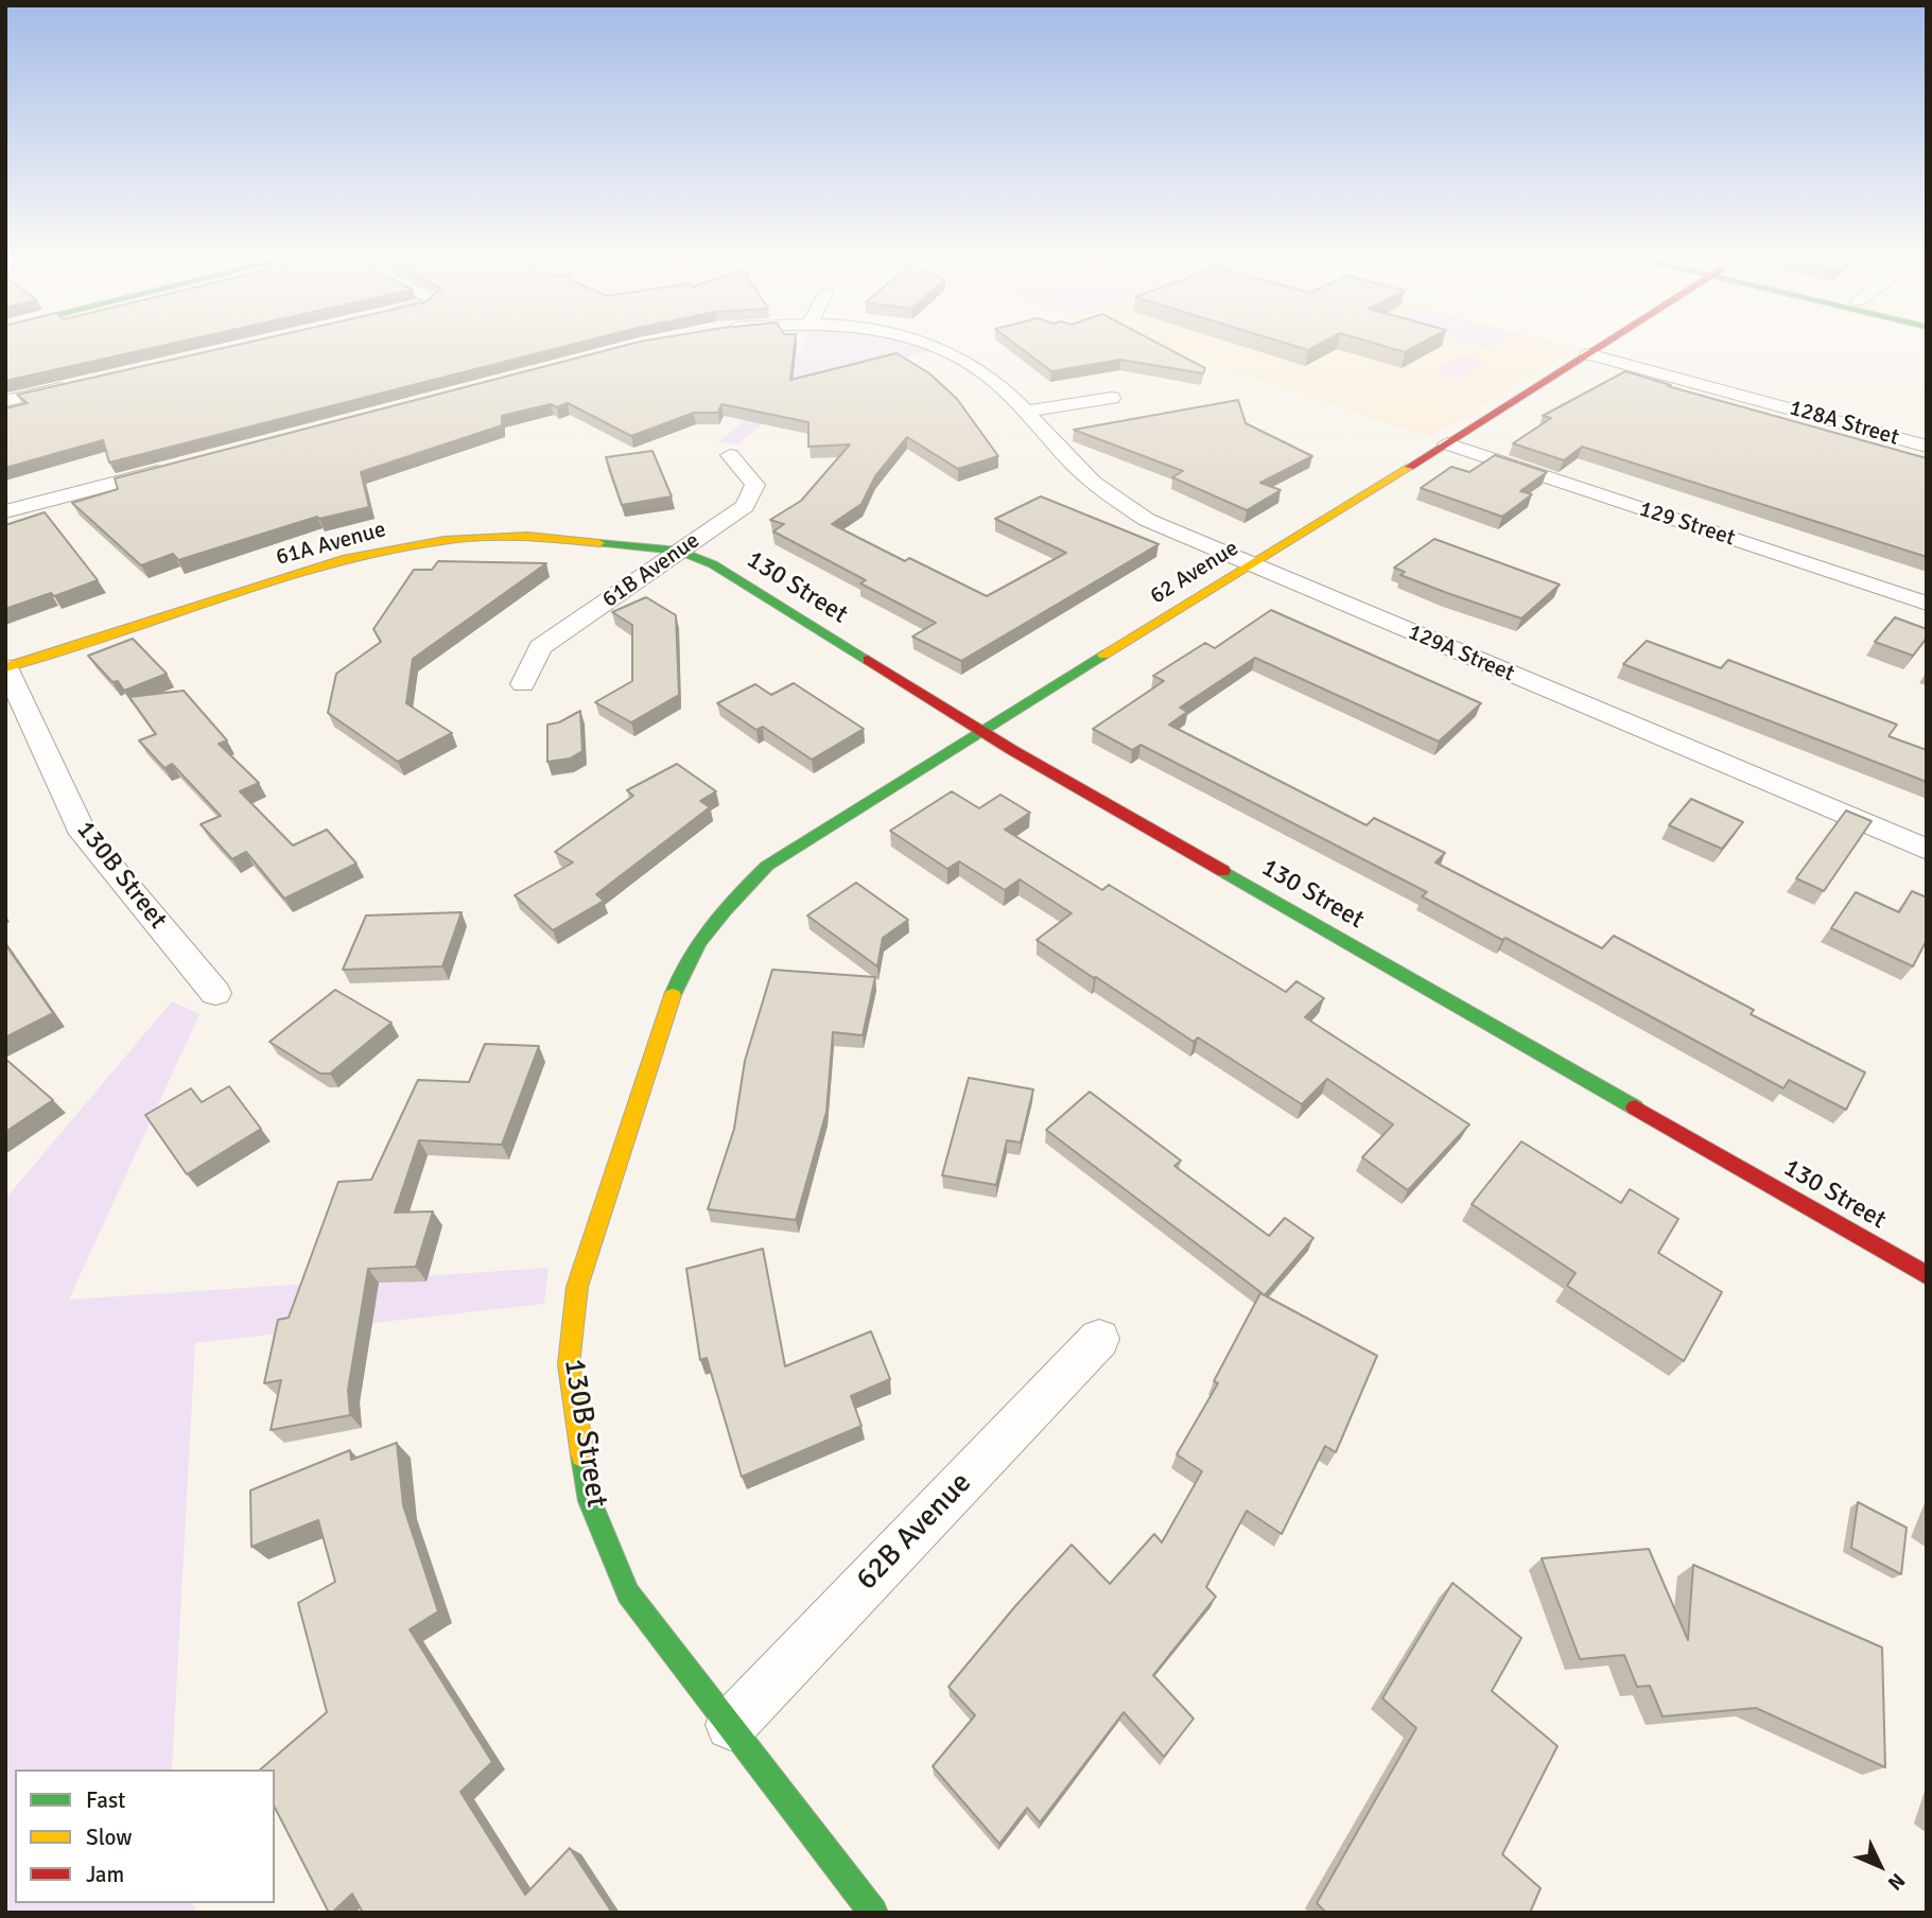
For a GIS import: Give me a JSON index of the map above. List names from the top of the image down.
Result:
{
  "streets": {
    "street": [
      "128A Street",
      "129 Street",
      "61A Avenue",
      "61B Avenue",
      "62 Avenue",
      "130 Street",
      "129A Street",
      "130B Street",
      "62B Avenue"
    ]
  },
  "crossings": [
    ["128A Street", "62 Avenue"],
    ["129 Street", "62 Avenue"],
    ["61A Avenue", "61B Avenue"],
    ["61A Avenue", "130 Street"],
    ["61A Avenue", "130B Street"],
    ["61B Avenue", "130 Street"],
    ["62 Avenue", "130 Street"],
    ["62 Avenue", "129A Street"],
    ["62 Avenue", "130B Street"],
    ["130B Street", "62B Avenue"]
  ],
  "legend": ["Fast", "Slow", "Jam"],
  "north": "bottom right"
}
